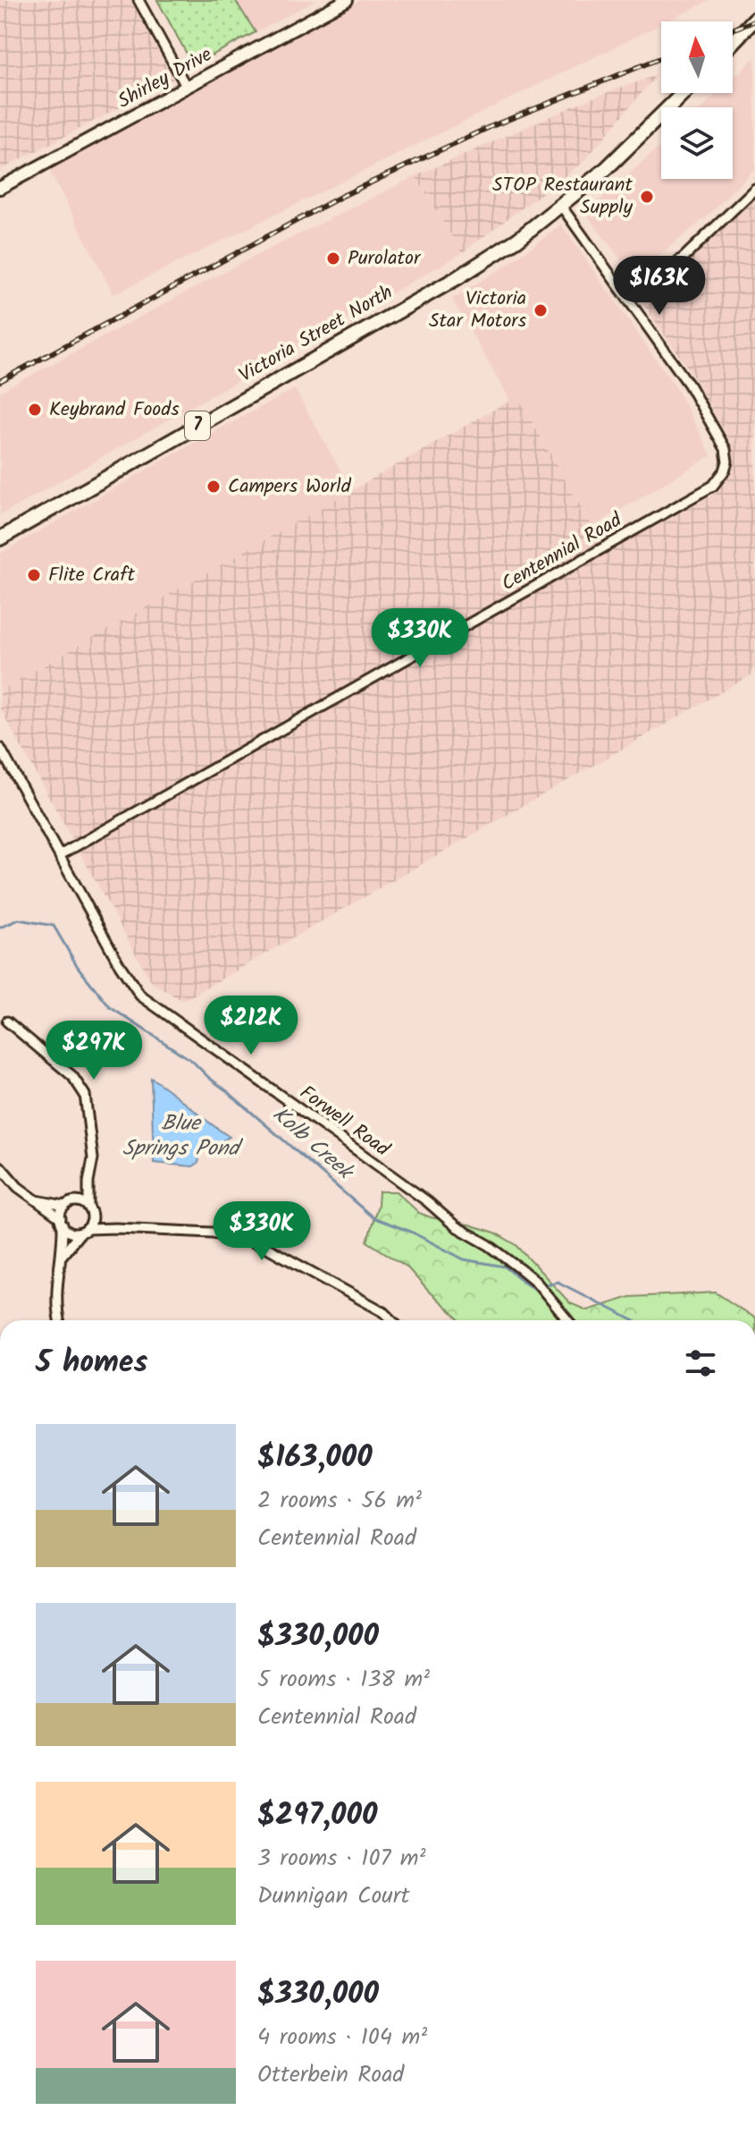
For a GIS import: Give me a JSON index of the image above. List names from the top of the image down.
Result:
{
  "streets": {
    "main road": ["Victoria Street North", "7"],
    "street": ["Shirley Drive", "Centennial Road", "Forwell Road"]
  },
  "crossings": [
    ["Victoria Street North", "Centennial Road"],
    ["Centennial Road", "Forwell Road"]
  ],
  "water": ["Blue Springs Pond", "Kolb Creek"],
  "places": [
    "STOP Restaurant Supply",
    "Purolator",
    "Victoria Star Motors",
    "Keybrand Foods",
    "Campers World",
    "Flite Craft"
  ],
  "north": "top",
  "page": {
    "price": [
      "$163K",
      "$330K",
      "$212K",
      "$297K",
      "$330K"
    ],
    "heading": "5 homes",
    "list": [
      {
        "name": "$163,000",
        "note": "2 rooms · 56 m² · Centennial Road"
      },
      {
        "name": "$330,000",
        "note": "5 rooms · 138 m² · Centennial Road"
      },
      {
        "name": "$297,000",
        "note": "3 rooms · 107 m² · Dunnigan Court"
      },
      {
        "name": "$330,000",
        "note": "4 rooms · 104 m² · Otterbein Road"
      }
    ]
  }
}
